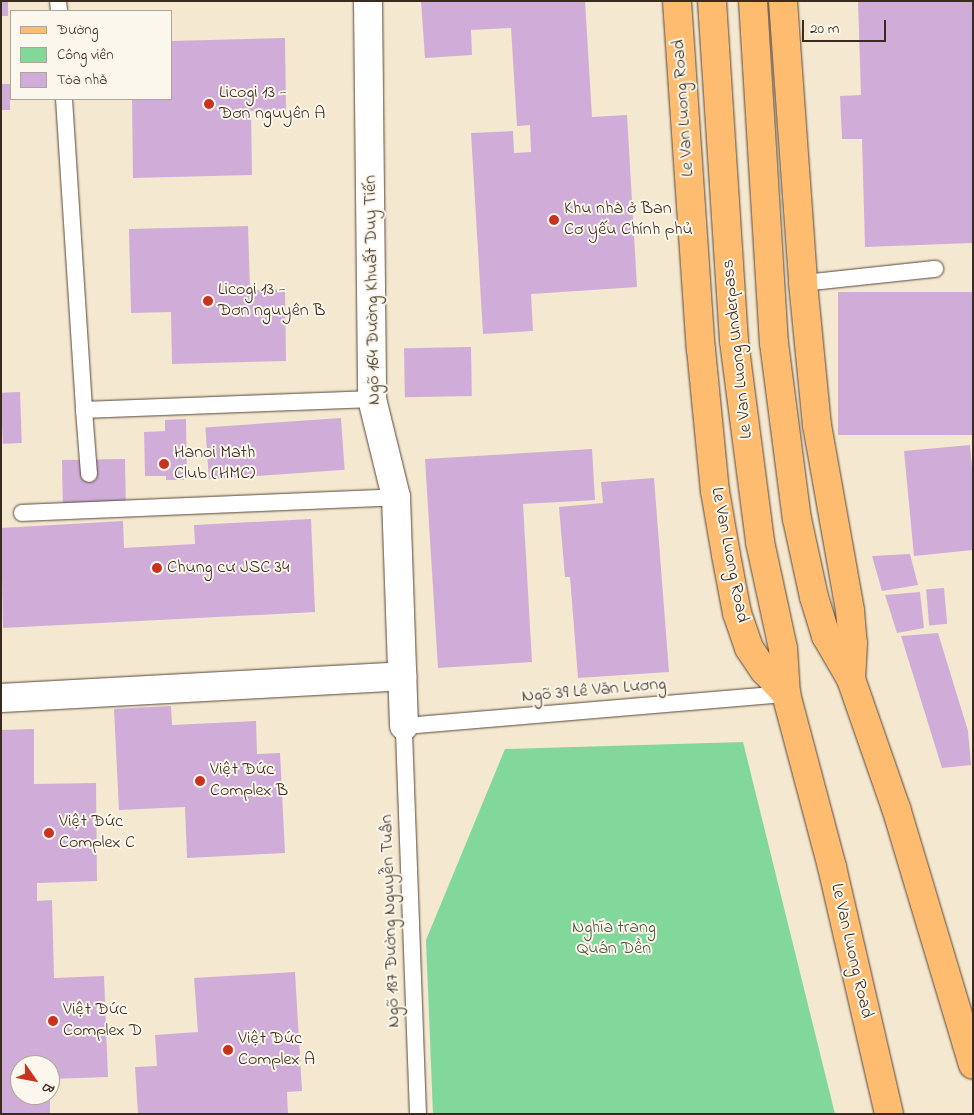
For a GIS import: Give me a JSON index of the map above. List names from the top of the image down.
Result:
{
  "streets": {
    "main road": ["Le Van Luong Road", "Le Van Luong Underpass"],
    "street": ["Ngõ 164 Đường Khuất Duy Tiến"],
    "lane": ["Ngõ 39 Lê Văn Lương", "Ngõ 187 Đường Nguyễn Tuân"]
  },
  "crossings": [
    ["Le Van Luong Road", "Le Van Luong Underpass"],
    ["Le Van Luong Road", "Ngõ 39 Lê Văn Lương"],
    ["Ngõ 164 Đường Khuất Duy Tiến", "Ngõ 39 Lê Văn Lương"],
    ["Ngõ 164 Đường Khuất Duy Tiến", "Ngõ 187 Đường Nguyễn Tuân"],
    ["Le Van Luong Underpass", "Ngõ 39 Lê Văn Lương"],
    ["Ngõ 39 Lê Văn Lương", "Ngõ 187 Đường Nguyễn Tuân"]
  ],
  "parks": ["Nghĩa trang Quán Dền"],
  "places": [
    "Licogi 13 - Đơn nguyên A",
    "Khu nhà ở Ban Cơ yếu Chính phủ",
    "Licogi 13 - Đơn nguyên B",
    "Hanoi Math Club (HMC)",
    "Chung cư JSC 34",
    "Việt Đức Complex B",
    "Việt Đức Complex C",
    "Việt Đức Complex D",
    "Việt Đức Complex A"
  ],
  "legend": ["Đường", "Công viên", "Tòa nhà"],
  "scale_bar": "20 m",
  "north": "bottom right"
}
